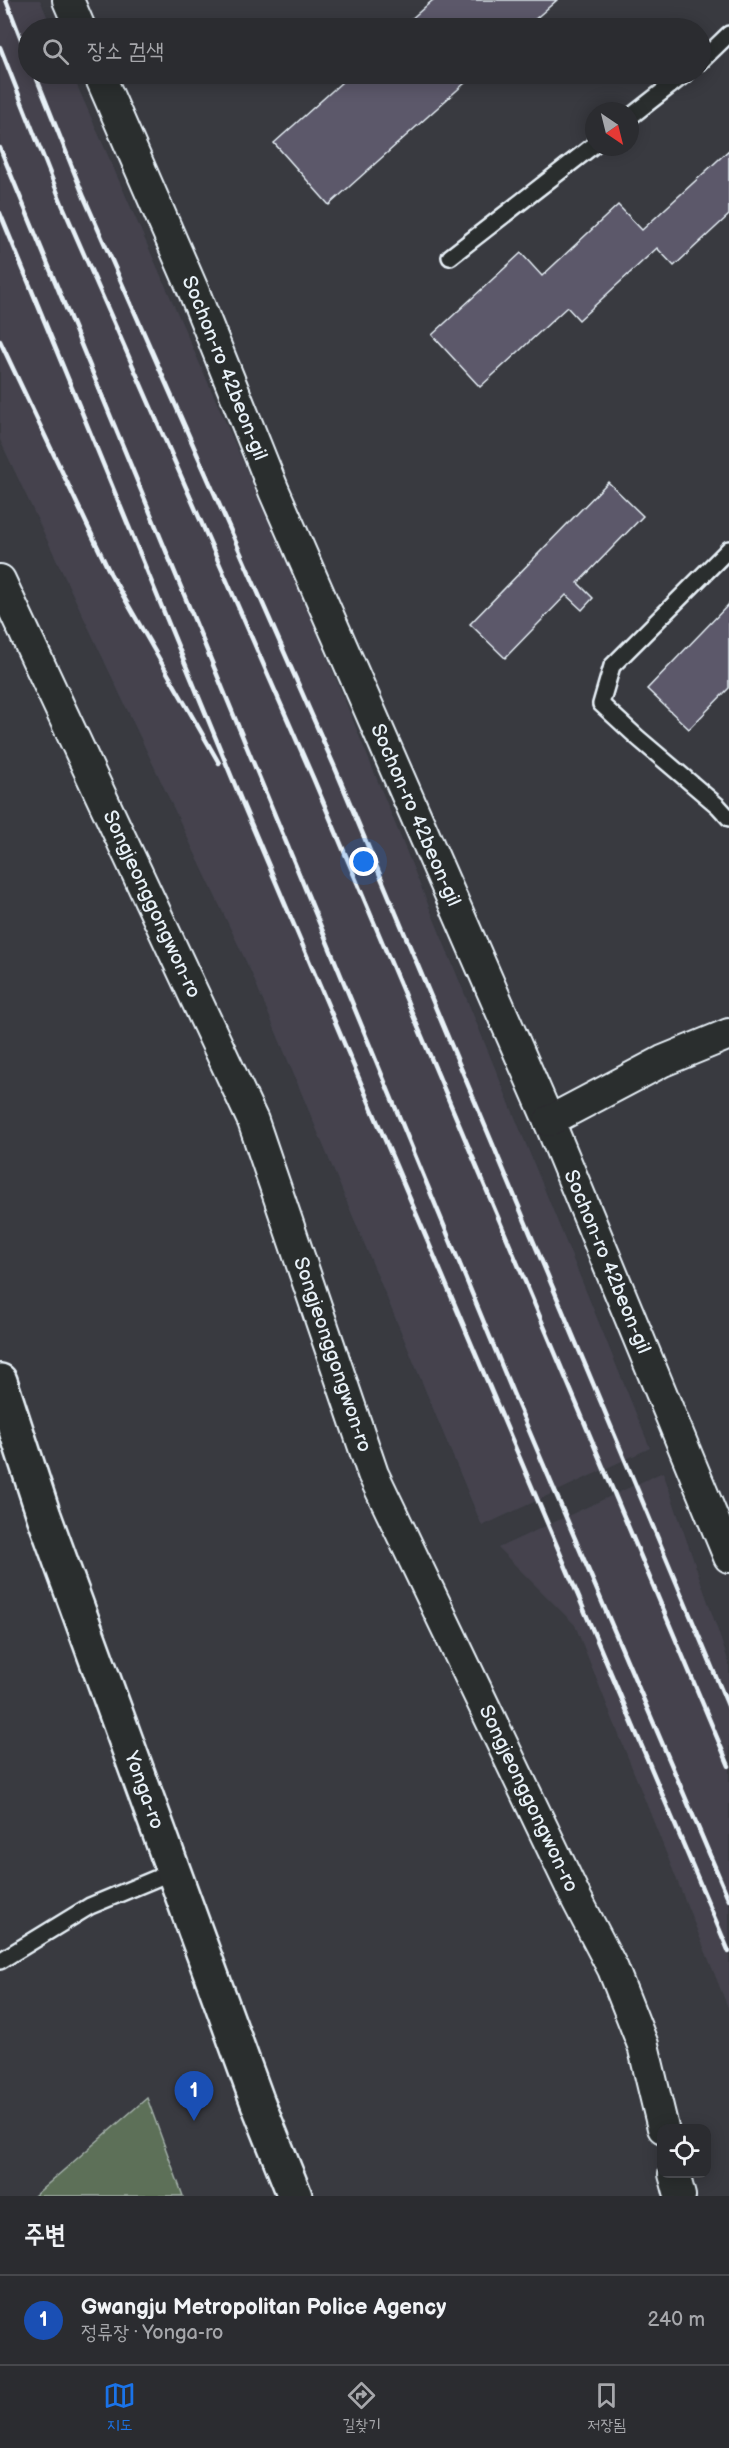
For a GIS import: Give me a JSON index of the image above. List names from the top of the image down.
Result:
{
  "streets": {
    "street": ["Sochon-ro 42beon-gil", "Songjeonggongwon-ro", "Yonga-ro"]
  },
  "north": "bottom right",
  "page": {
    "search": "장소 검색",
    "pins": "1",
    "heading": "주변",
    "list": [
      {
        "mark": "1",
        "name": "Gwangju Metropolitan Police Agency",
        "note": "정류장 · Yonga-ro",
        "value": "240 m"
      }
    ],
    "nav": ["지도", "길찾기", "저장됨"]
  }
}
